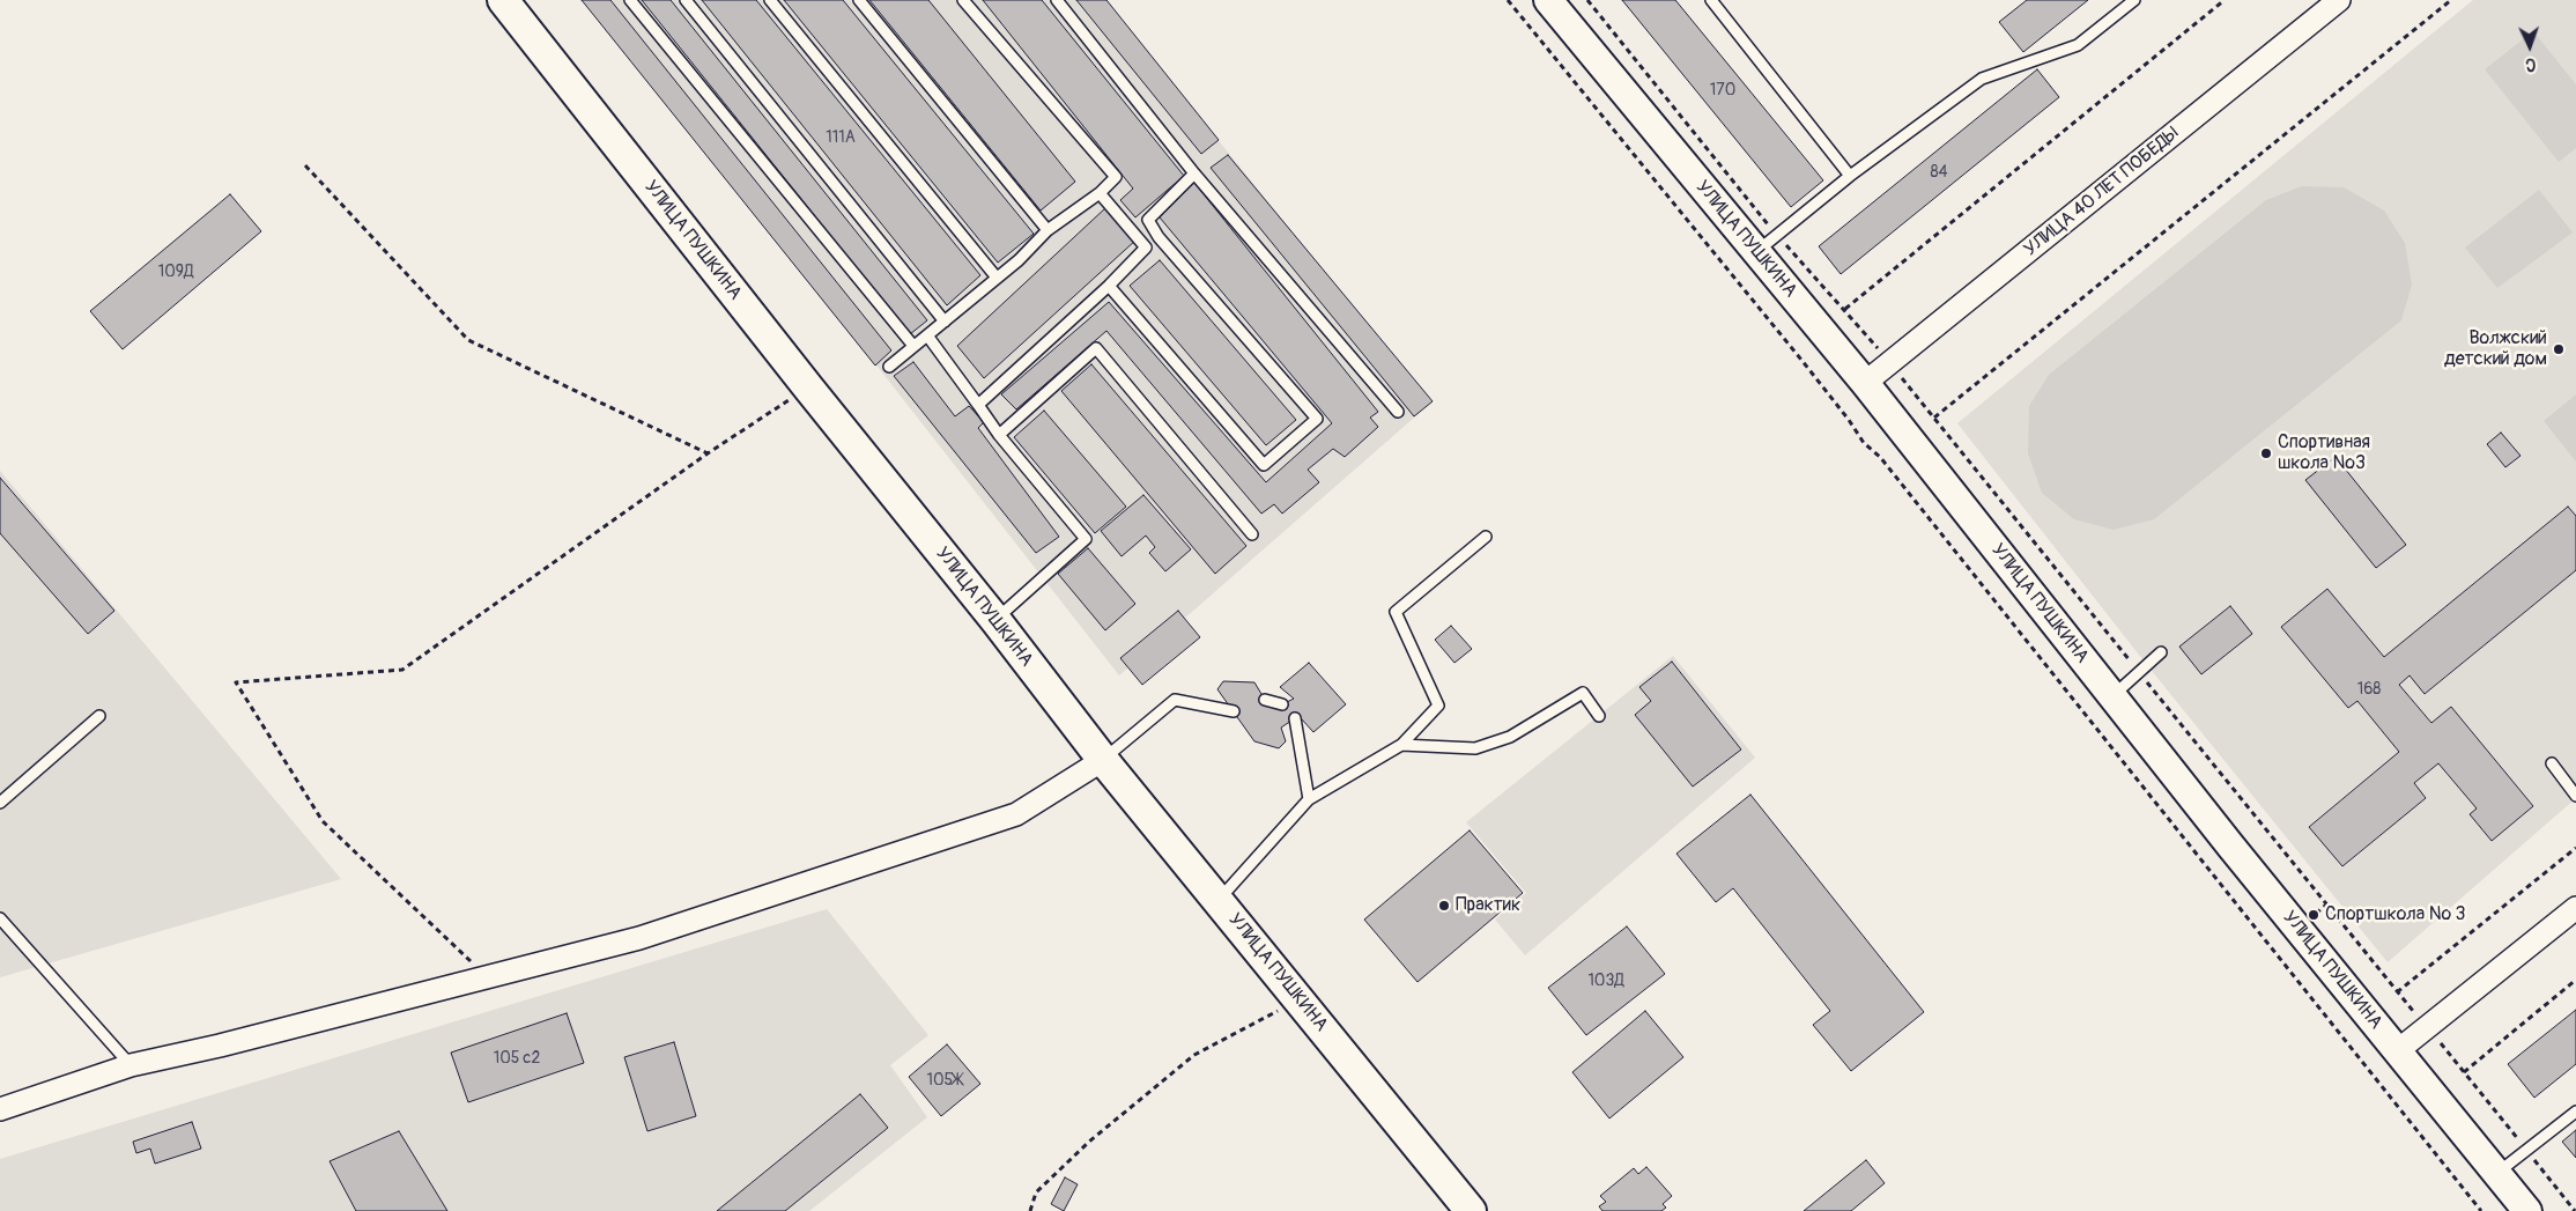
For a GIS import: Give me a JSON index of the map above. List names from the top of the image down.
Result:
{
  "streets": {
    "main road": ["УЛИЦА ПУШКИНА"],
    "street": ["УЛИЦА 40 ЛЕТ ПОБЕДЫ"]
  },
  "crossings": [
    ["УЛИЦА 40 ЛЕТ ПОБЕДЫ", "УЛИЦА ПУШКИНА"]
  ],
  "places": [
    "Волжский детский дом",
    "Спортивная школа №3",
    "Практик",
    "Спортшкола № 3"
  ],
  "house_numbers": [
    "170",
    "111А",
    "84",
    "109Д",
    "168",
    "103Д",
    "105 с2",
    "105Ж"
  ],
  "north": "bottom"
}
